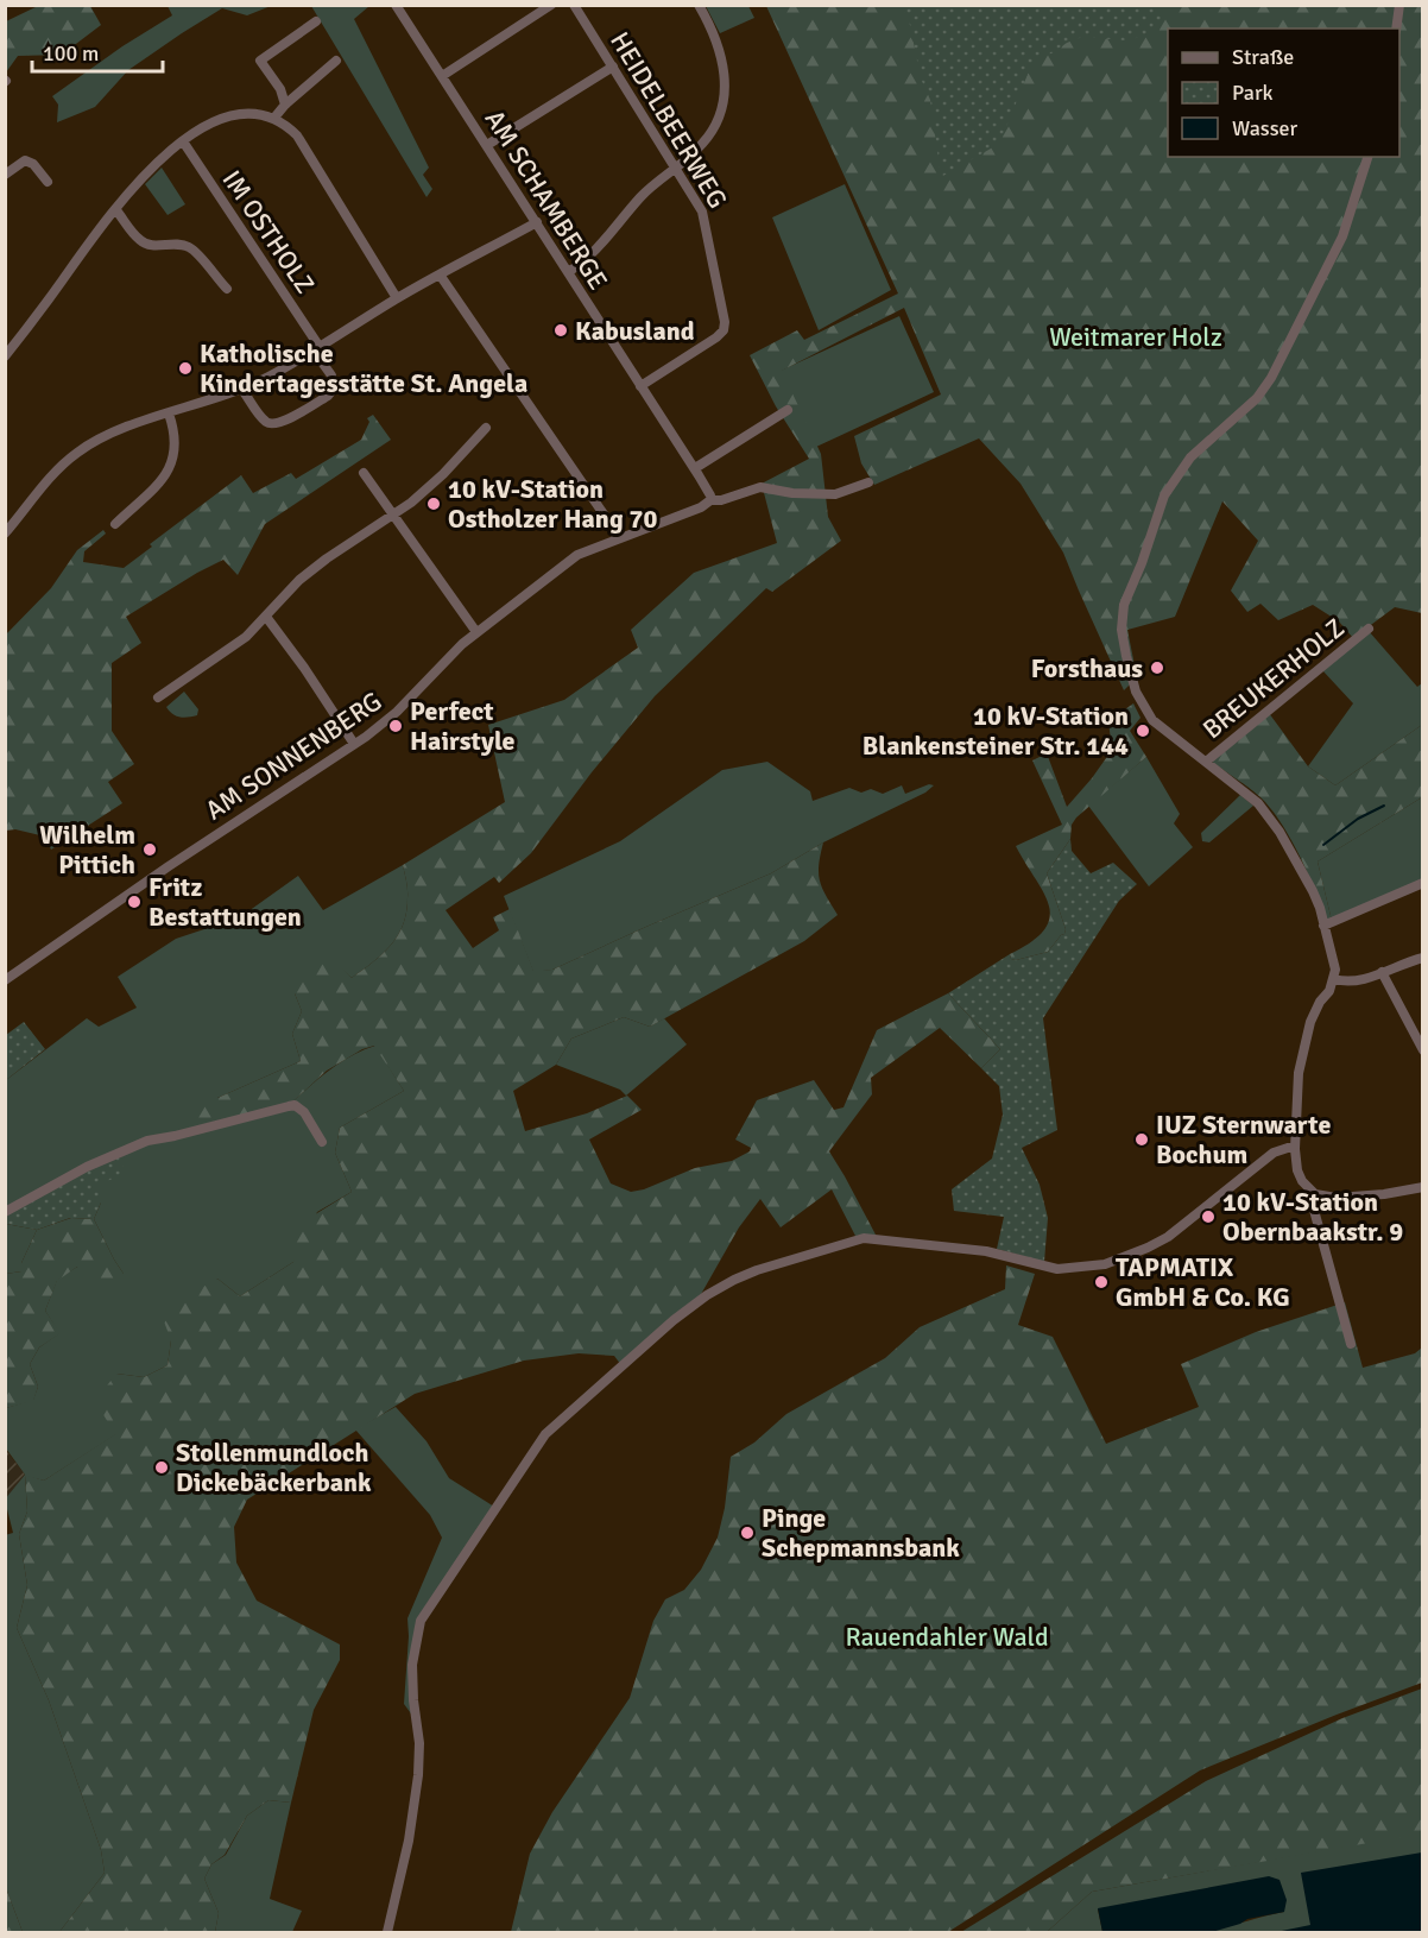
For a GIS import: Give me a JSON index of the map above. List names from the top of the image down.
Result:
{
  "streets": {
    "street": [
      "HEIDELBEERWEG",
      "AM SCHAMBERGE",
      "IM OSTHOLZ",
      "BREUKERHOLZ",
      "AM SONNENBERG"
    ]
  },
  "crossings": [
    ["HEIDELBEERWEG", "AM SCHAMBERGE"]
  ],
  "parks": ["Weitmarer Holz", "Rauendahler Wald"],
  "places": [
    "Kabusland",
    "Katholische Kindertagesstätte St. Angela",
    "10 kV-Station Ostholzer Hang 70",
    "Forsthaus",
    "Perfect Hairstyle",
    "10 kV-Station Blankensteiner Str. 144",
    "Wilhelm Pittich",
    "Fritz Bestattungen",
    "IUZ Sternwarte Bochum",
    "10 kV-Station Obernbaakstr. 9",
    "TAPMATIX GmbH & Co. KG",
    "Stollenmundloch Dickebäckerbank",
    "Pinge Schepmannsbank"
  ],
  "legend": ["Straße", "Park", "Wasser"],
  "scale_bar": "100 m"
}
